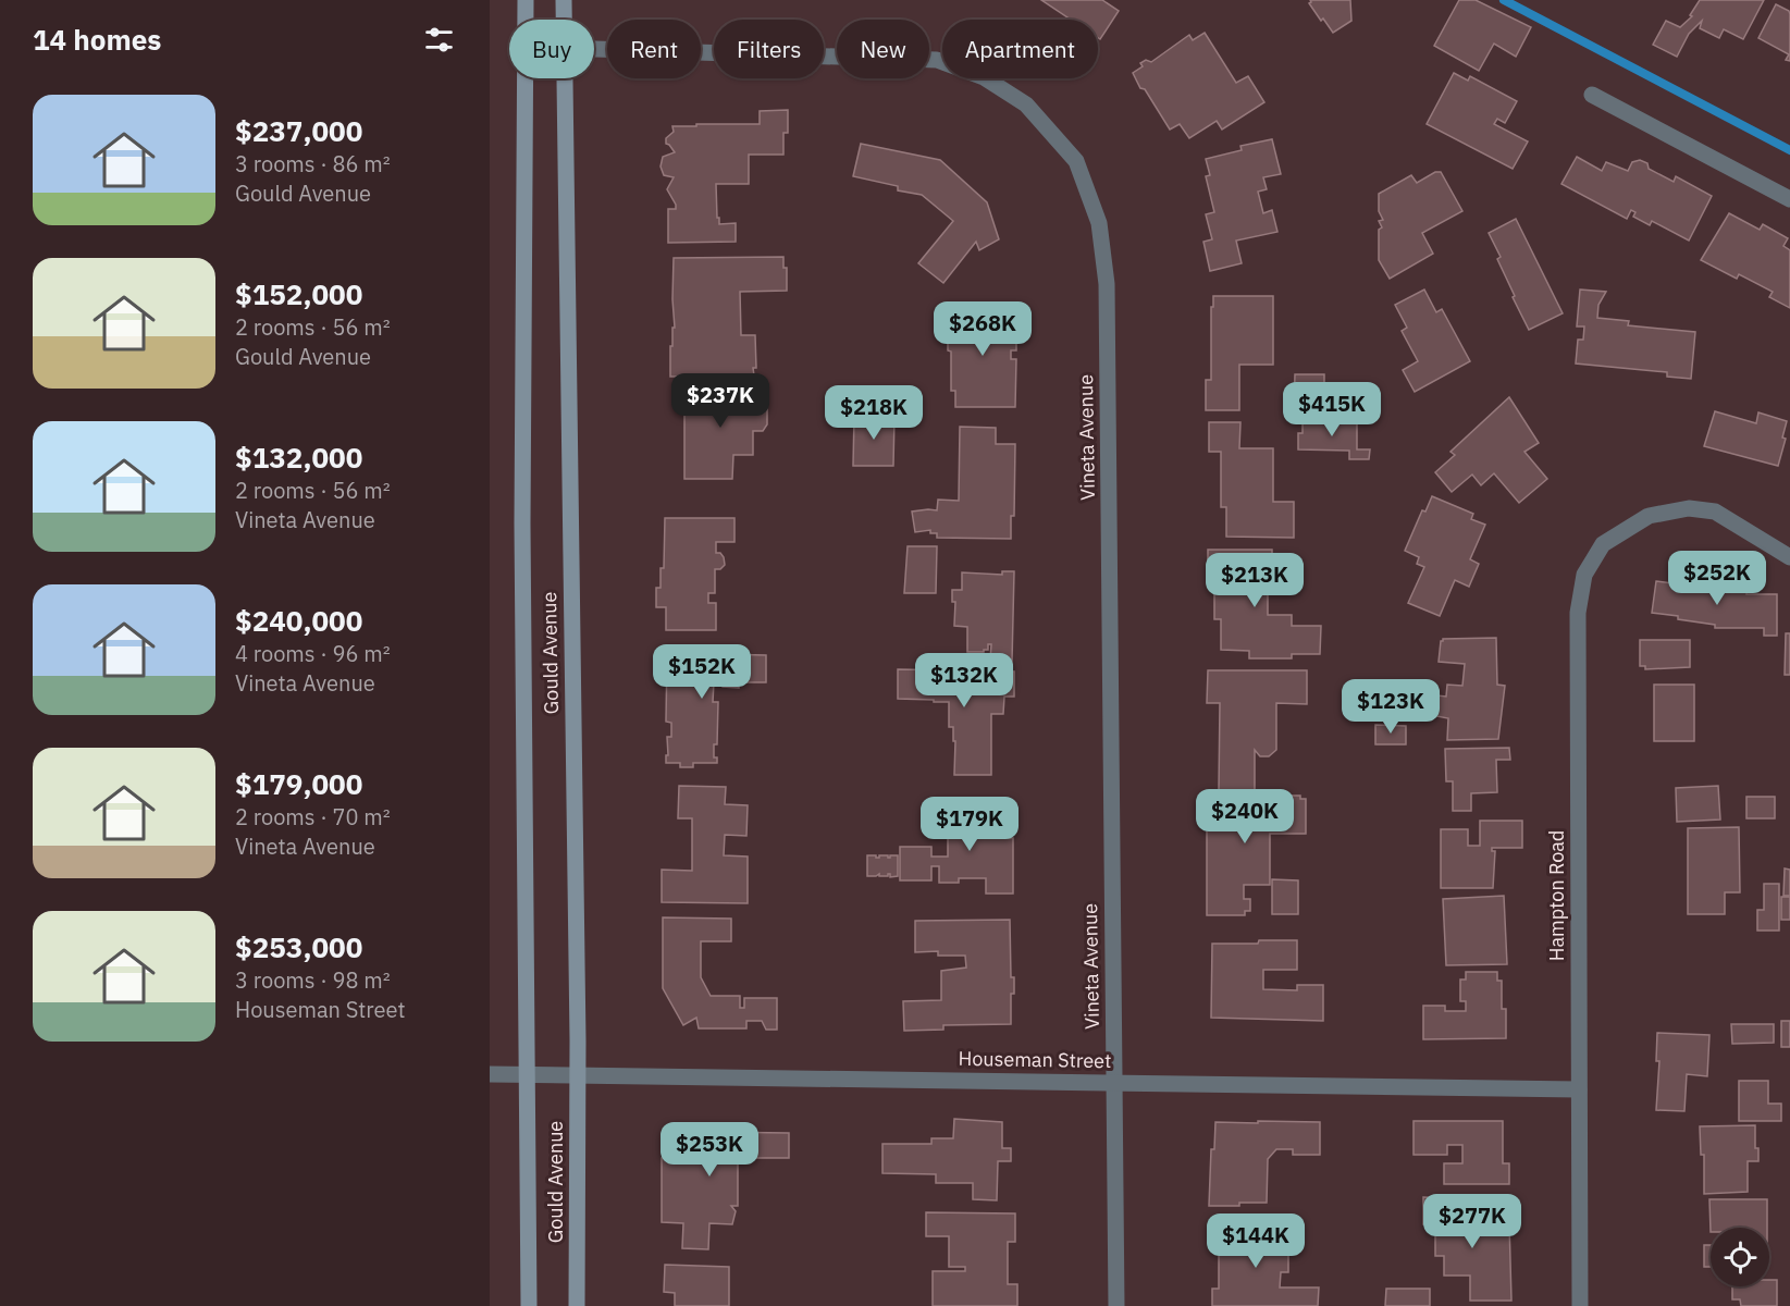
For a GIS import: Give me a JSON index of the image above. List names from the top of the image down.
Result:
{
  "streets": {
    "street": [
      "Vineta Avenue",
      "Gould Avenue",
      "Hampton Road",
      "Houseman Street"
    ]
  },
  "crossings": [
    ["Vineta Avenue", "Houseman Street"],
    ["Gould Avenue", "Houseman Street"],
    ["Hampton Road", "Houseman Street"]
  ],
  "page": {
    "heading": "14 homes",
    "chip": [
      "Buy",
      "Rent",
      "Filters",
      "New",
      "Apartment"
    ],
    "list": [
      {
        "name": "$237,000",
        "note": "3 rooms · 86 m² · Gould Avenue"
      },
      {
        "name": "$152,000",
        "note": "2 rooms · 56 m² · Gould Avenue"
      },
      {
        "name": "$132,000",
        "note": "2 rooms · 56 m² · Vineta Avenue"
      },
      {
        "name": "$240,000",
        "note": "4 rooms · 96 m² · Vineta Avenue"
      },
      {
        "name": "$179,000",
        "note": "2 rooms · 70 m² · Vineta Avenue"
      },
      {
        "name": "$253,000",
        "note": "3 rooms · 98 m² · Houseman Street"
      }
    ],
    "price": [
      "$268K",
      "$237K",
      "$415K",
      "$218K",
      "$252K",
      "$213K",
      "$152K",
      "$132K",
      "$123K",
      "$240K",
      "$179K",
      "$253K",
      "$277K",
      "$144K"
    ]
  }
}
